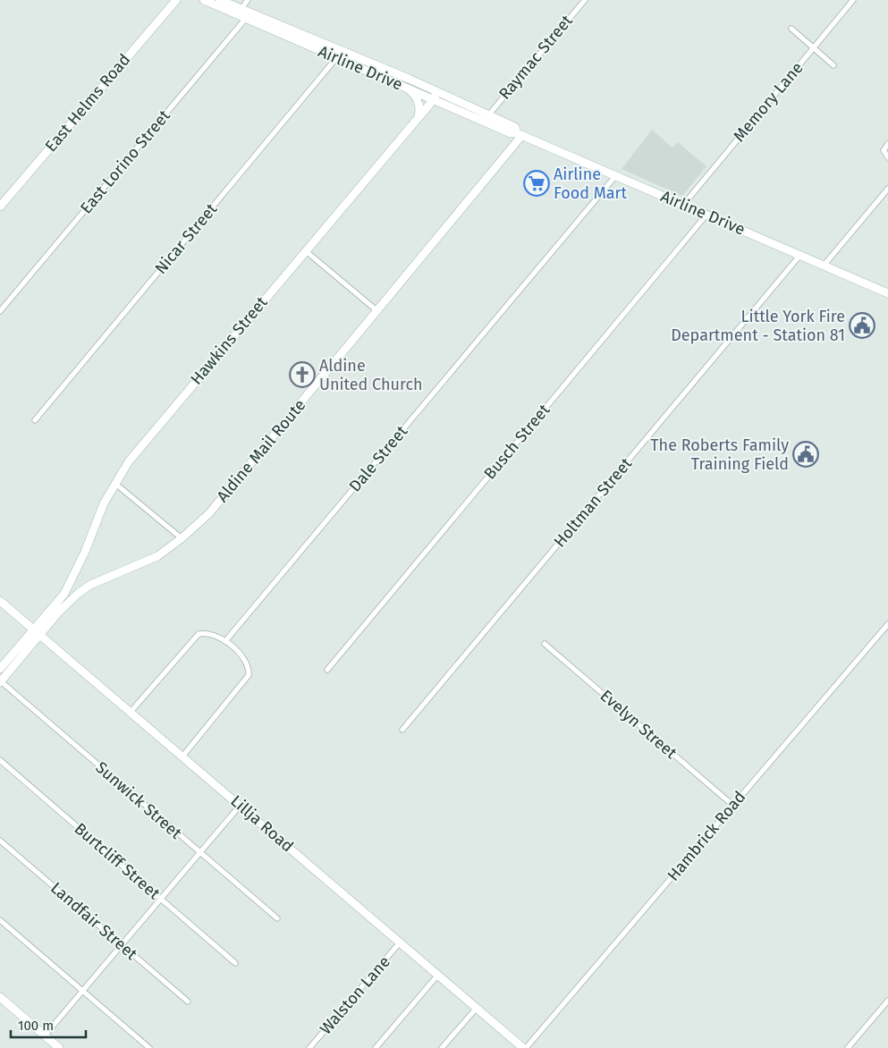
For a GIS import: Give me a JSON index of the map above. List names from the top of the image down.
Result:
{
  "streets": {
    "main road": [
      "Airline Drive",
      "East Helms Road",
      "Hawkins Street",
      "Aldine Mail Route",
      "Lillja Road"
    ],
    "street": [
      "Raymac Street",
      "Memory Lane",
      "East Lorino Street",
      "Nicar Street",
      "Busch Street",
      "Dale Street",
      "Holtman Street",
      "Evelyn Street",
      "Sunwick Street",
      "Hambrick Road",
      "Burtcliff Street",
      "Landfair Street",
      "Walston Lane"
    ]
  },
  "crossings": [
    ["Raymac Street", "Airline Drive"],
    ["Airline Drive", "Memory Lane"],
    ["Airline Drive", "East Lorino Street"],
    ["Airline Drive", "Nicar Street"],
    ["Airline Drive", "Hawkins Street"],
    ["Airline Drive", "Busch Street"],
    ["Airline Drive", "Aldine Mail Route"],
    ["Airline Drive", "Dale Street"],
    ["Airline Drive", "Holtman Street"],
    ["Hawkins Street", "Lillja Road"],
    ["Aldine Mail Route", "Sunwick Street"],
    ["Aldine Mail Route", "Lillja Road"],
    ["Evelyn Street", "Hambrick Road"],
    ["Lillja Road", "Hambrick Road"],
    ["Lillja Road", "Walston Lane"]
  ],
  "places": {
    "supermarket": ["Airline Food Mart"],
    "public building": ["Little York Fire Department - Station 81", "The Roberts Family Training Field"],
    "church": ["Aldine United Church"]
  },
  "scale_bar": "100 m"
}
